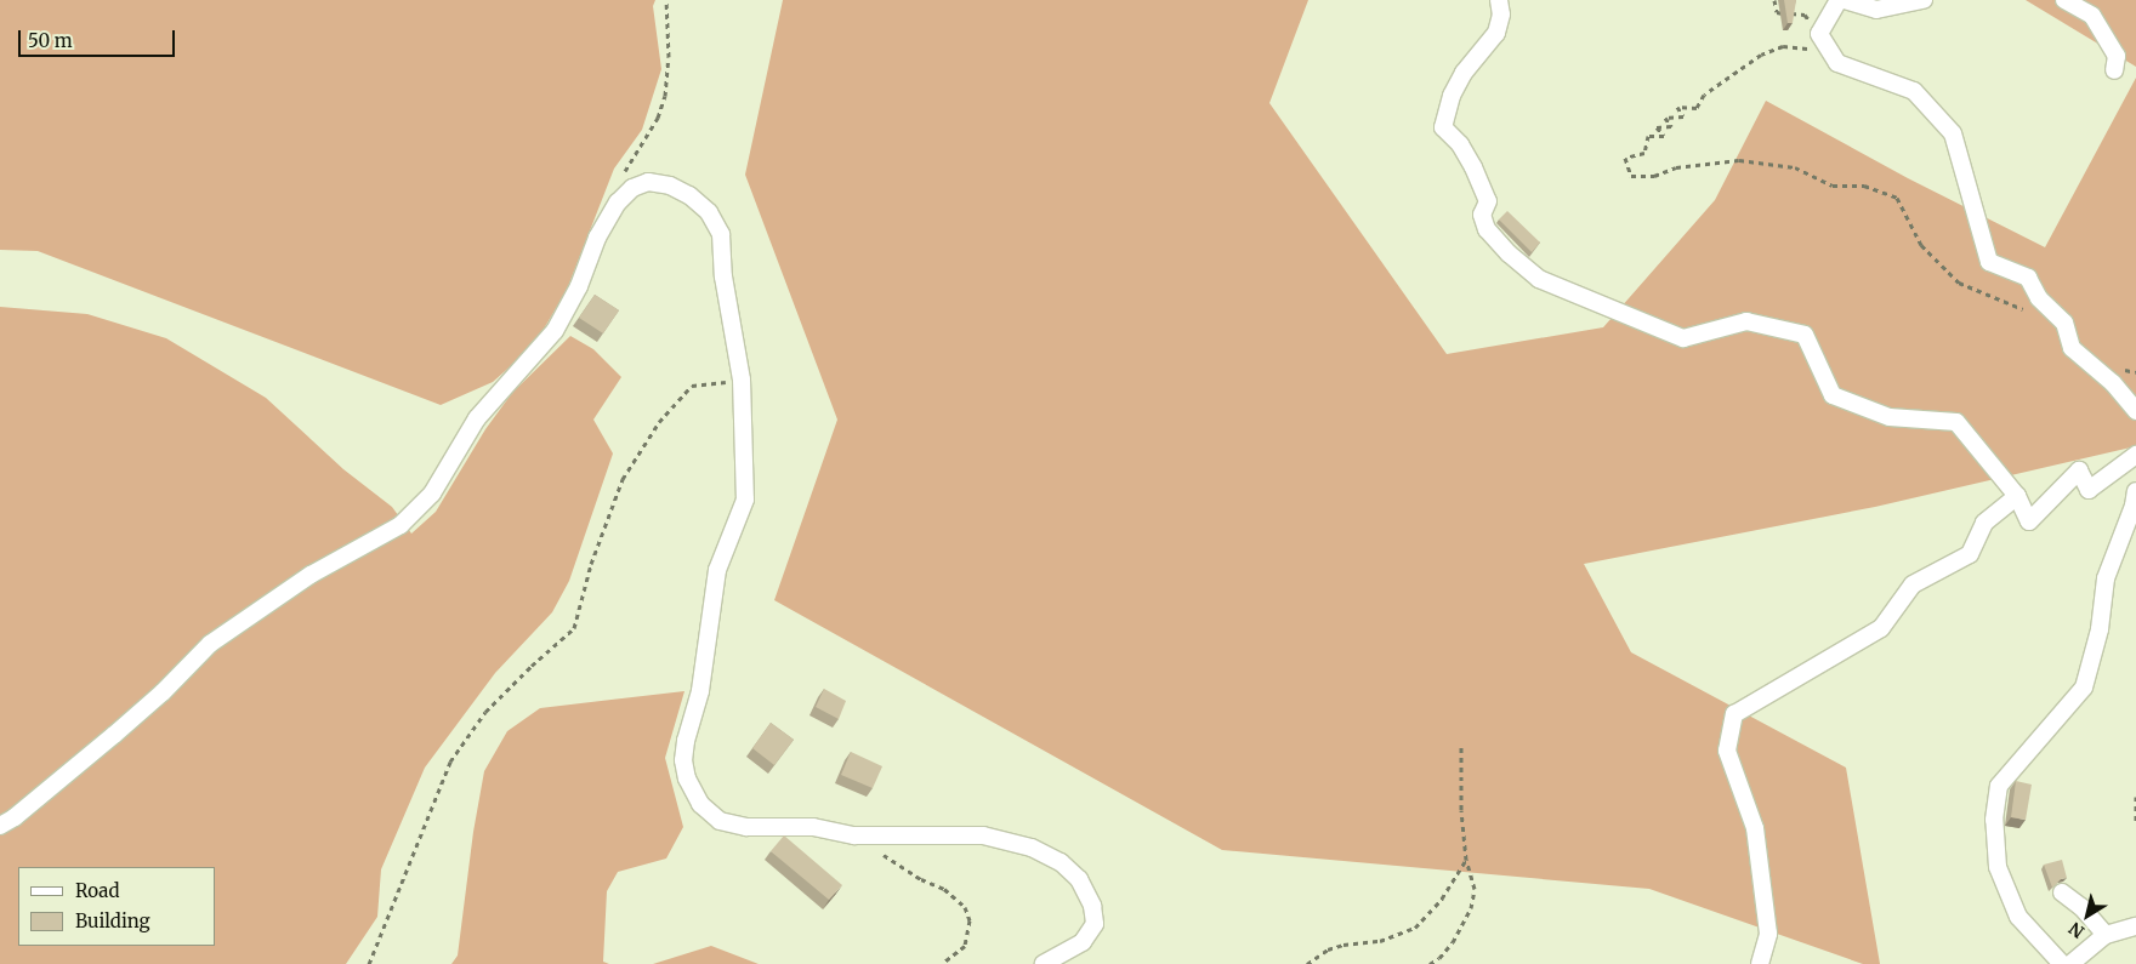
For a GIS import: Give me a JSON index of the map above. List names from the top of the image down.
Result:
{
  "legend": ["Road", "Building"],
  "scale_bar": "50 m",
  "north": "bottom left"
}
